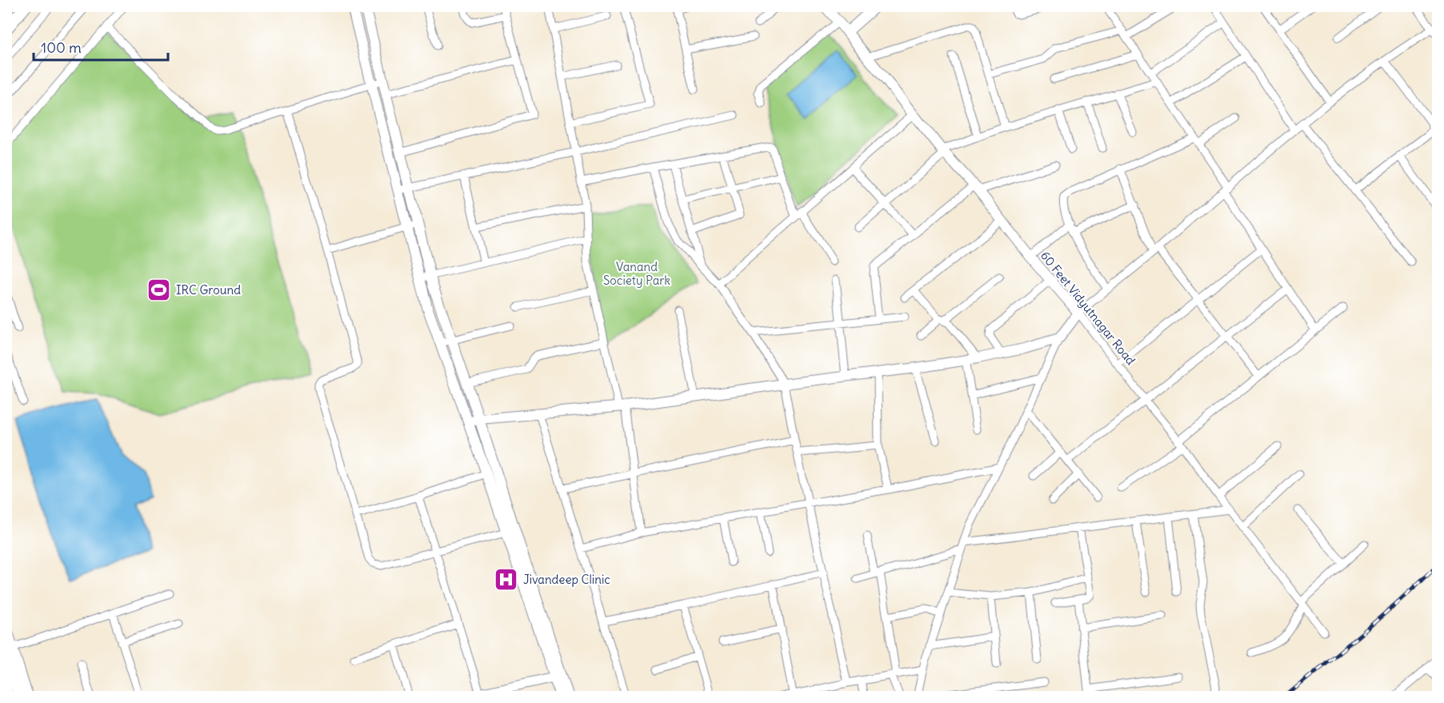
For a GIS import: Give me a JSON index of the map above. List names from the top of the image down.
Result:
{
  "streets": {
    "street": ["60 Feet Vidyutnagar Road"]
  },
  "parks": ["Vanand Society Park"],
  "places": {
    "sports": ["IRC Ground"],
    "hospital": ["Jivandeep Clinic"]
  },
  "scale_bar": "100 m"
}
